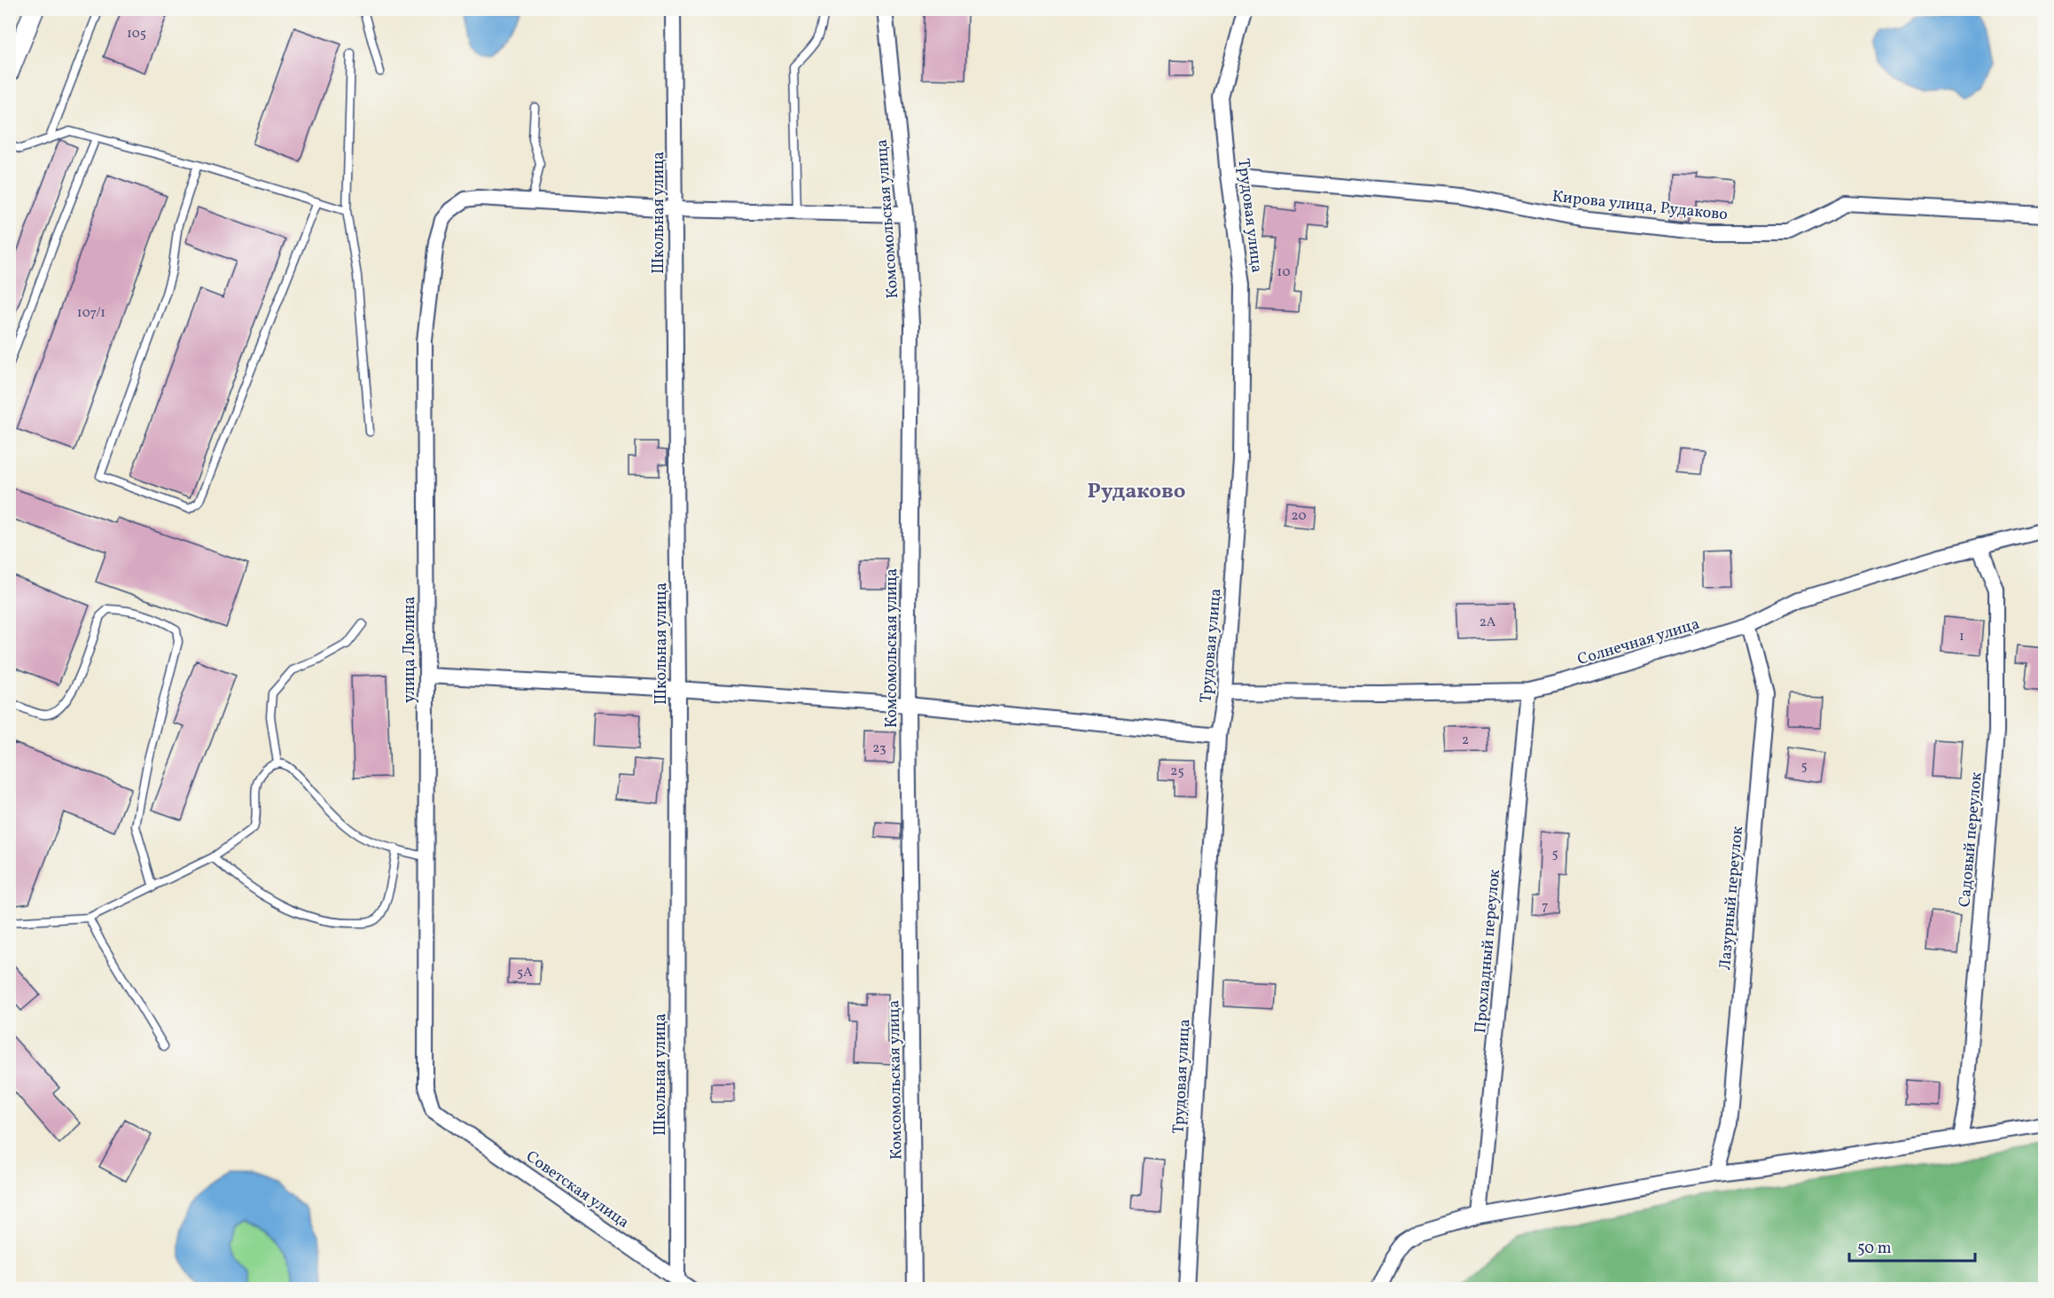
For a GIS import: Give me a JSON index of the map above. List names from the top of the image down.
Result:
{
  "streets": {
    "street": [
      "Кирова улица, Рудаково",
      "Школьная улица",
      "Трудовая улица",
      "Комсомольская улица",
      "Солнечная улица",
      "улица Люлина",
      "Садовый переулок",
      "Лазурный переулок",
      "Прохладный переулок",
      "Советская улица"
    ]
  },
  "crossings": [
    ["Кирова улица, Рудаково", "Трудовая улица"],
    ["Школьная улица", "Советская улица"],
    ["Трудовая улица", "Солнечная улица"],
    ["Солнечная улица", "Садовый переулок"],
    ["Солнечная улица", "Лазурный переулок"],
    ["Солнечная улица", "Прохладный переулок"],
    ["улица Люлина", "Советская улица"]
  ],
  "districts": ["Рудаково"],
  "house_numbers": [
    "105",
    "10",
    "107/1",
    "20",
    "2А",
    "1",
    "2",
    "23",
    "5",
    "25",
    "5",
    "7",
    "5А"
  ],
  "scale_bar": "50 m"
}
